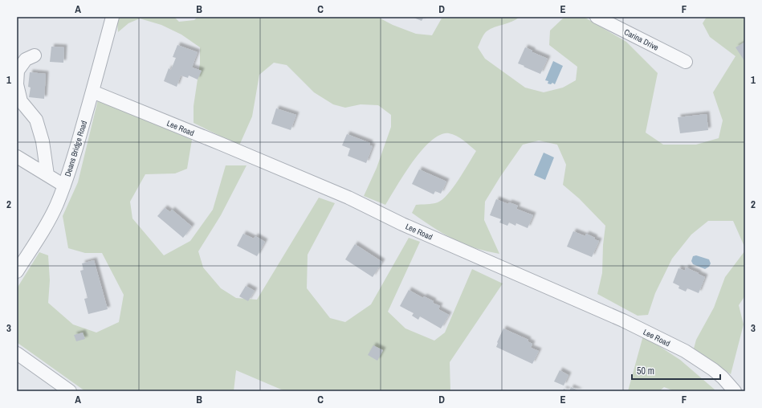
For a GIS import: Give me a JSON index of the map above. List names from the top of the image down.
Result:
{
  "streets": {
    "street": ["Carina Drive", "Lee Road", "Deans Bridge Road"]
  },
  "crossings": [
    ["Lee Road", "Deans Bridge Road"]
  ],
  "scale_bar": "50 m",
  "grid": {
    "columns": [
      "A",
      "B",
      "C",
      "D",
      "E",
      "F"
    ],
    "rows": ["1", "2", "3"]
  }
}
